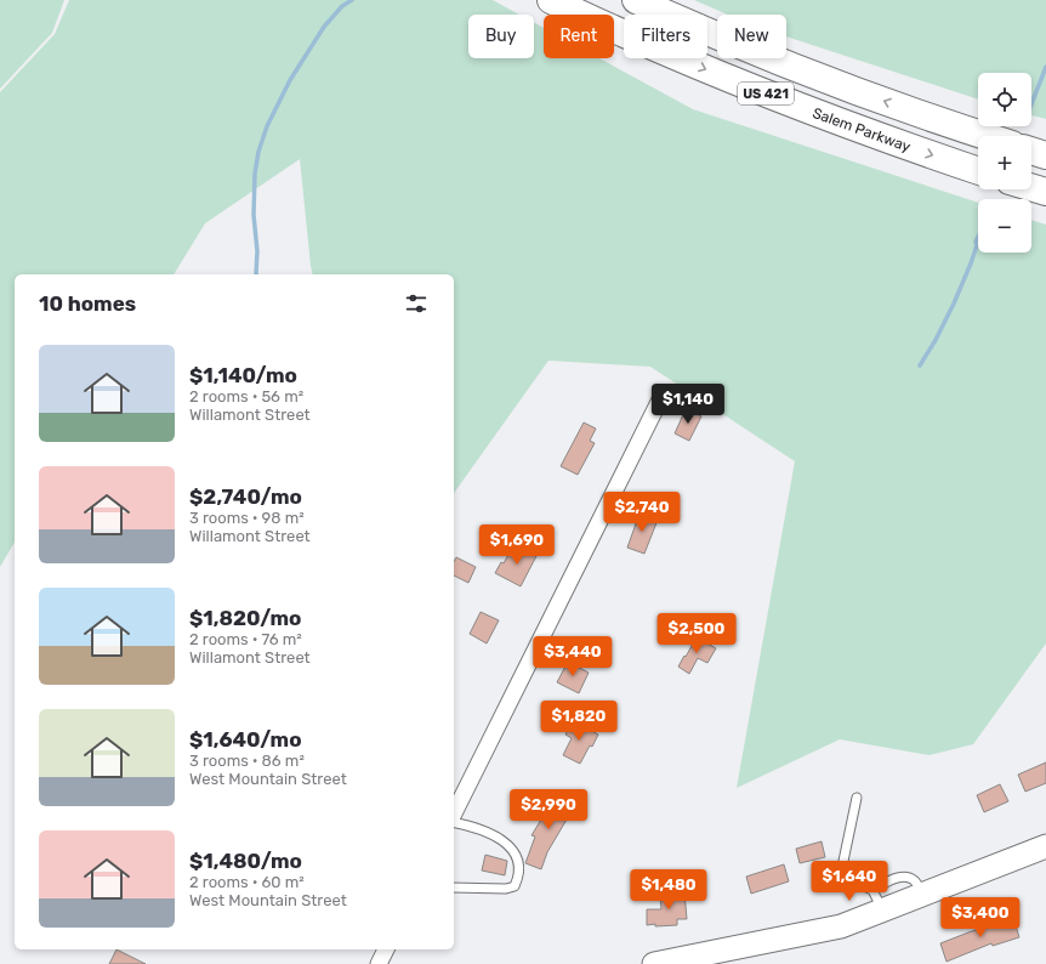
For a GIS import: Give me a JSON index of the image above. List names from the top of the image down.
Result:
{
  "streets": {
    "highway": ["US 421", "Salem Parkway"]
  },
  "page": {
    "chip": [
      "Buy",
      "Rent",
      "Filters",
      "New"
    ],
    "map_buttons": ["+", "−"],
    "heading": "10 homes",
    "list": [
      {
        "name": "$1,140/mo",
        "note": "2 rooms · 56 m² · Willamont Street"
      },
      {
        "name": "$2,740/mo",
        "note": "3 rooms · 98 m² · Willamont Street"
      },
      {
        "name": "$1,820/mo",
        "note": "2 rooms · 76 m² · Willamont Street"
      },
      {
        "name": "$1,640/mo",
        "note": "3 rooms · 86 m² · West Mountain Street"
      },
      {
        "name": "$1,480/mo",
        "note": "2 rooms · 60 m² · West Mountain Street"
      }
    ],
    "price": [
      "$1,140",
      "$2,740",
      "$1,690",
      "$2,500",
      "$3,440",
      "$1,820",
      "$2,990",
      "$1,640",
      "$1,480",
      "$3,400"
    ]
  }
}
